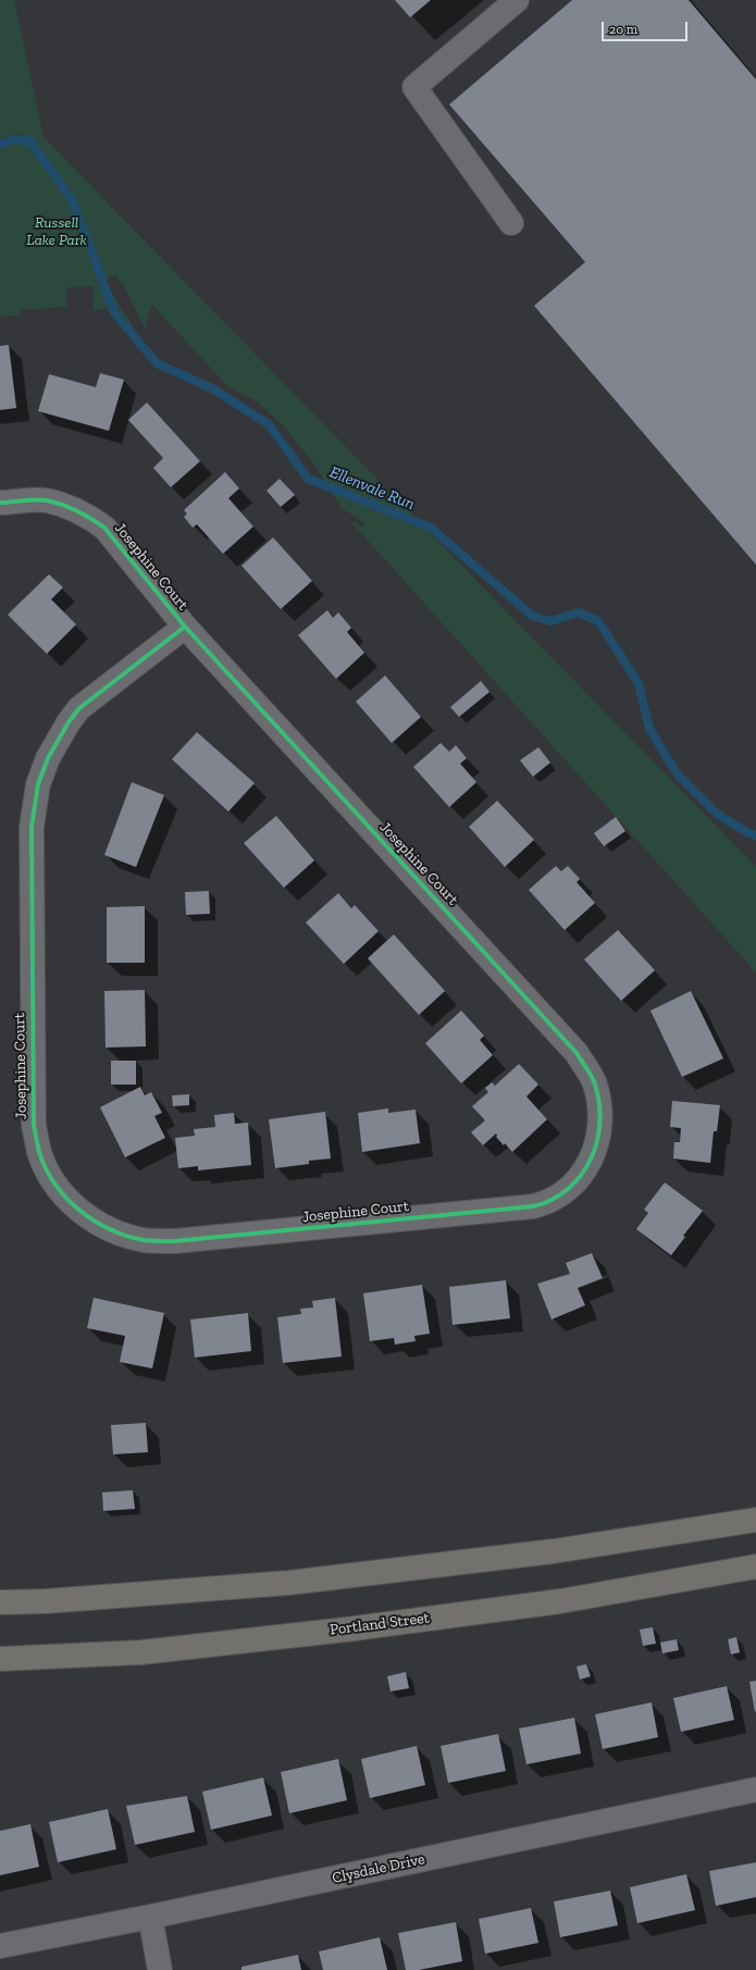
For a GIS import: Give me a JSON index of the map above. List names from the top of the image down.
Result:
{
  "streets": {
    "main road": ["Portland Street"],
    "street": ["Josephine Court", "Clysdale Drive"]
  },
  "water": ["Ellenvale Run"],
  "parks": ["Russell Lake Park"],
  "scale_bar": "20 m"
}
